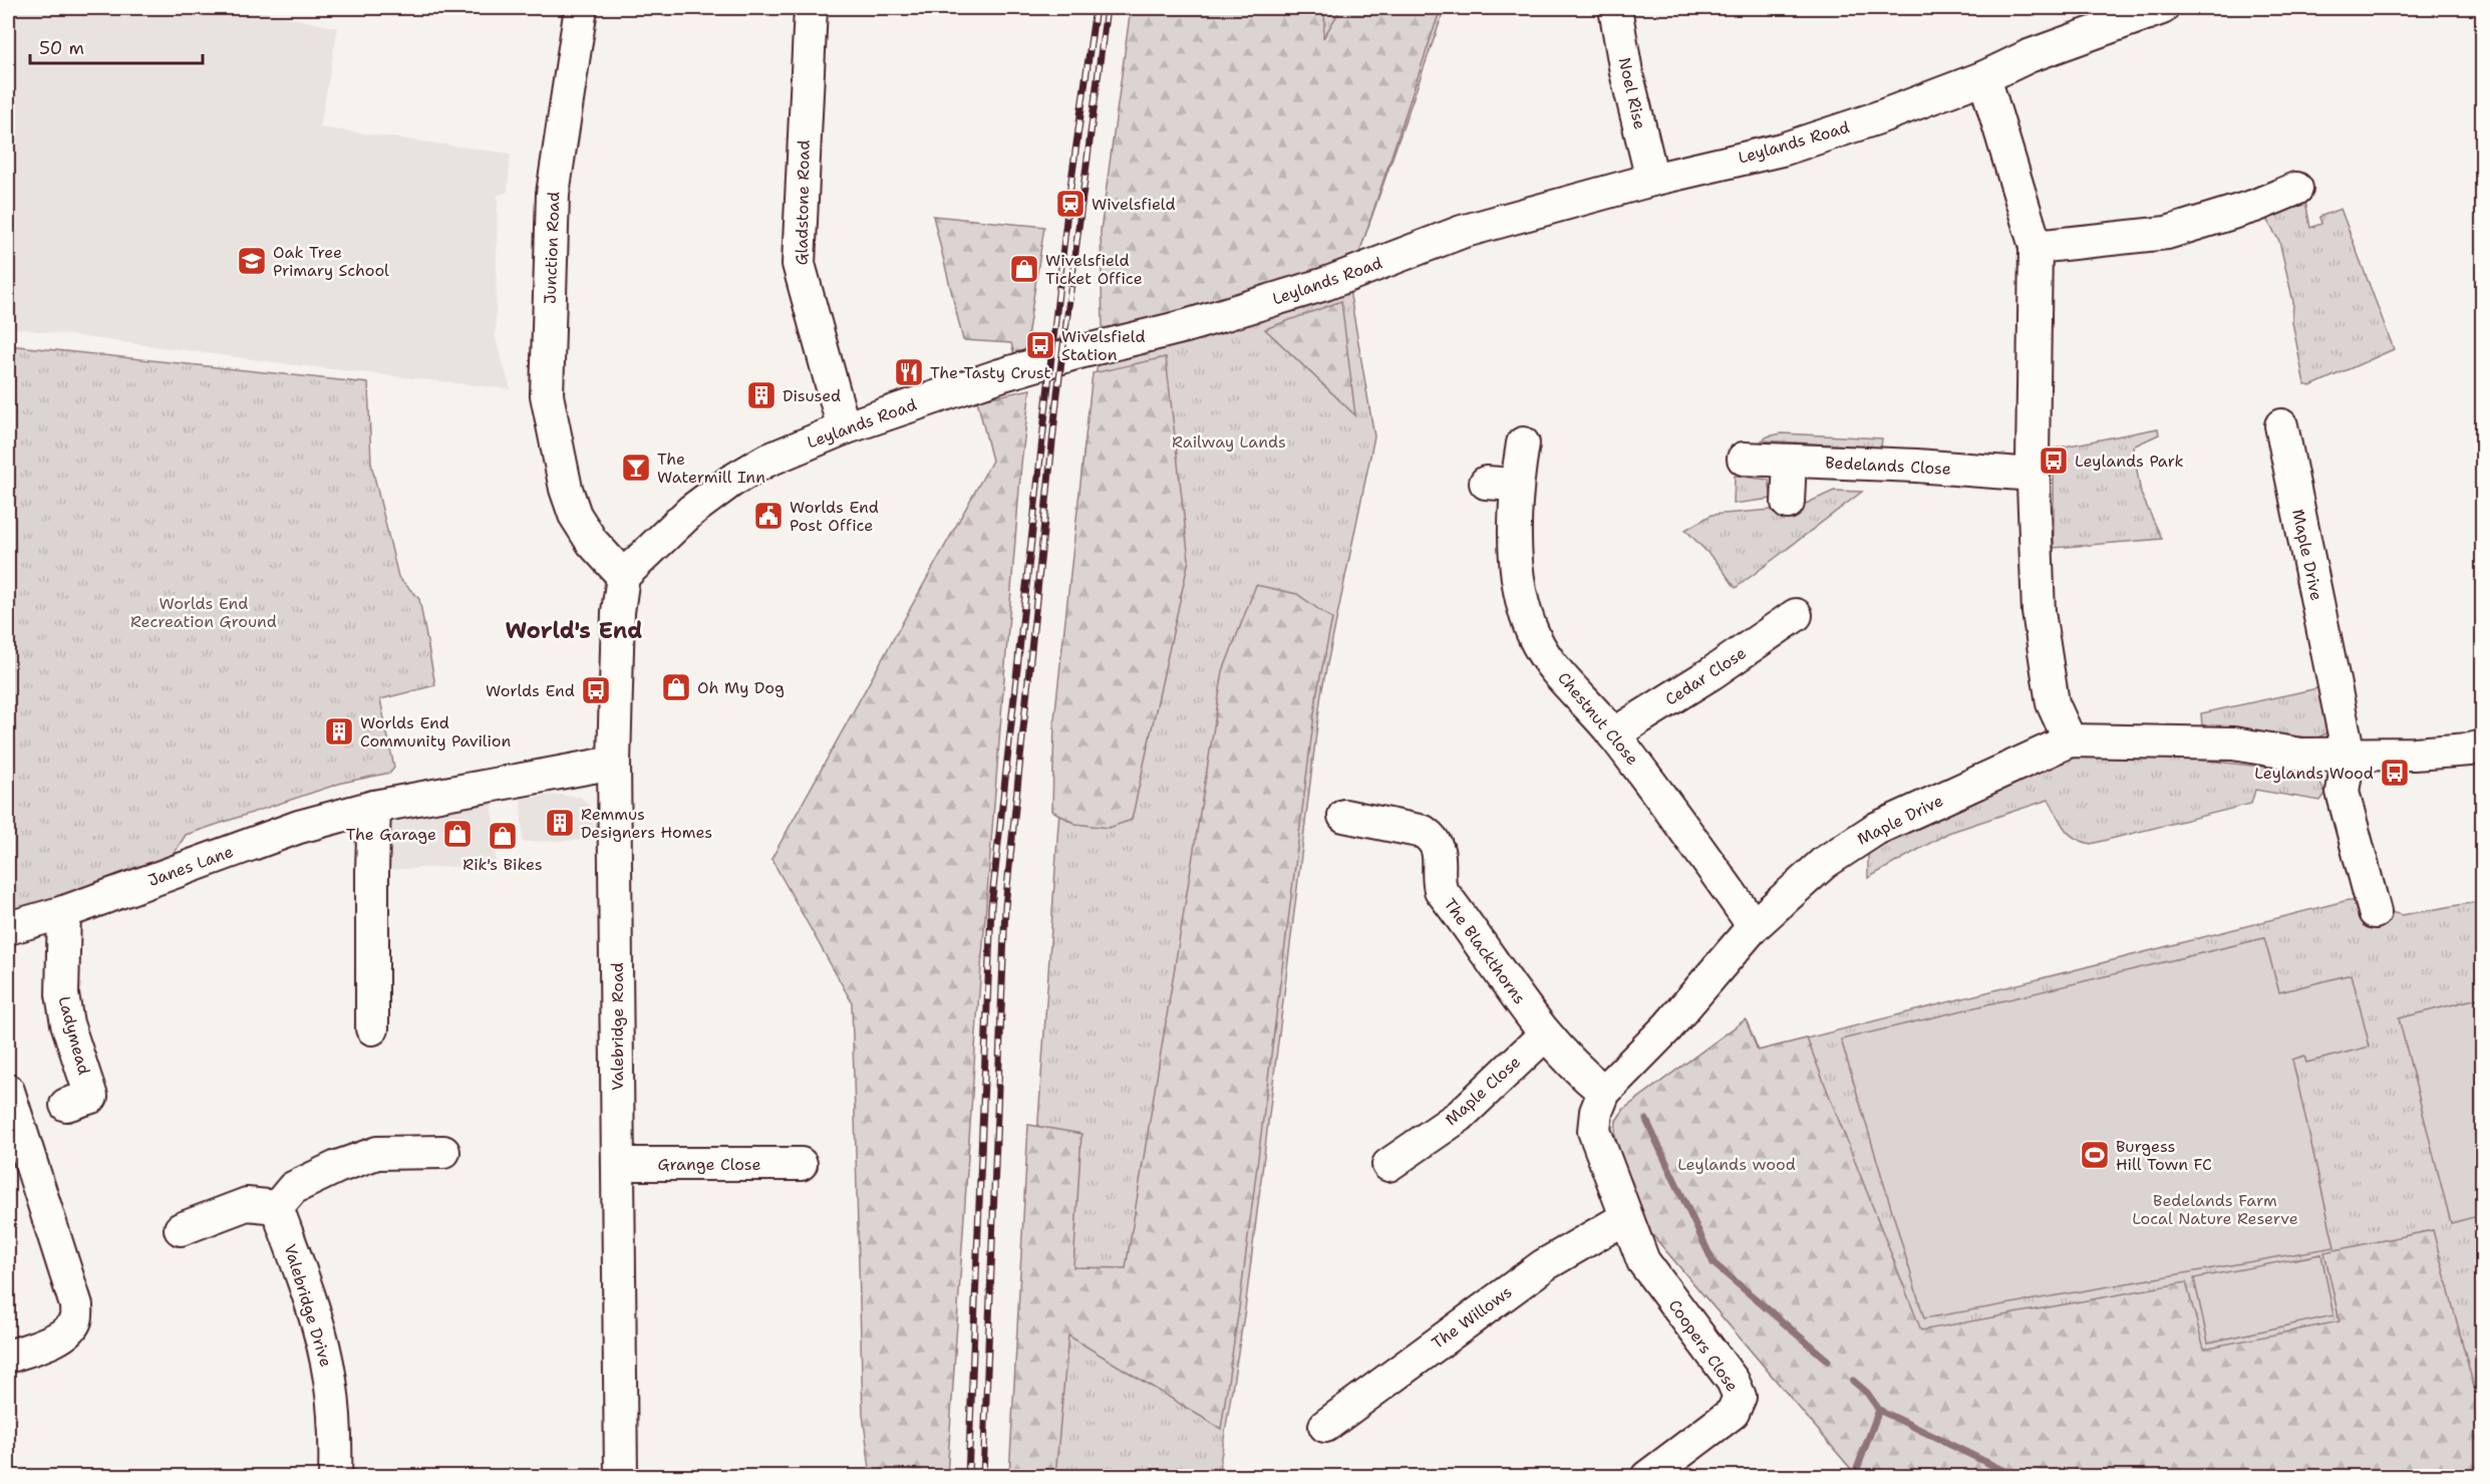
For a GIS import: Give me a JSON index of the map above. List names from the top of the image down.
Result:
{
  "streets": {
    "street": [
      "Noel Rise",
      "Leylands Road",
      "Gladstone Road",
      "Junction Road",
      "Bedelands Close",
      "Maple Drive",
      "Cedar Close",
      "Chestnut Close",
      "Janes Lane",
      "The Blackthorns",
      "Valebridge Road",
      "Ladymead",
      "Maple Close",
      "Grange Close",
      "Valebridge Drive",
      "The Willows",
      "Coopers Close"
    ]
  },
  "crossings": [
    ["Noel Rise", "Leylands Road"],
    ["Leylands Road", "Gladstone Road"],
    ["Leylands Road", "Junction Road"],
    ["Leylands Road", "Valebridge Road"],
    ["Junction Road", "Valebridge Road"],
    ["Maple Drive", "Chestnut Close"],
    ["Maple Drive", "The Blackthorns"],
    ["Maple Drive", "The Willows"],
    ["Maple Drive", "Coopers Close"],
    ["Cedar Close", "Chestnut Close"],
    ["Janes Lane", "Valebridge Road"],
    ["Janes Lane", "Ladymead"],
    ["The Blackthorns", "Maple Close"],
    ["Valebridge Road", "Grange Close"],
    ["The Willows", "Coopers Close"]
  ],
  "districts": ["World's End"],
  "parks": [
    "Railway Lands",
    "Worlds End Recreation Ground",
    "Leylands wood",
    "Bedelands Farm Local Nature Reserve"
  ],
  "places": {
    "station": ["Wivelsfield"],
    "school or university": ["Oak Tree Primary School"],
    "shop": [
      "Wivelsfield Ticket Office",
      "Oh My Dog",
      "The Garage",
      "Rik's Bikes"
    ],
    "bus stop": [
      "Wivelsfield Station",
      "Leylands Park",
      "Worlds End",
      "Leylands Wood"
    ],
    "restaurant": ["The Tasty Crust"],
    "building": ["Disused", "Worlds End Community Pavilion", "Remmus Designers Homes"],
    "bar": ["The Watermill Inn"],
    "public building": ["Worlds End Post Office"],
    "sports": ["Burgess Hill Town FC"]
  },
  "scale_bar": "50 m"
}
